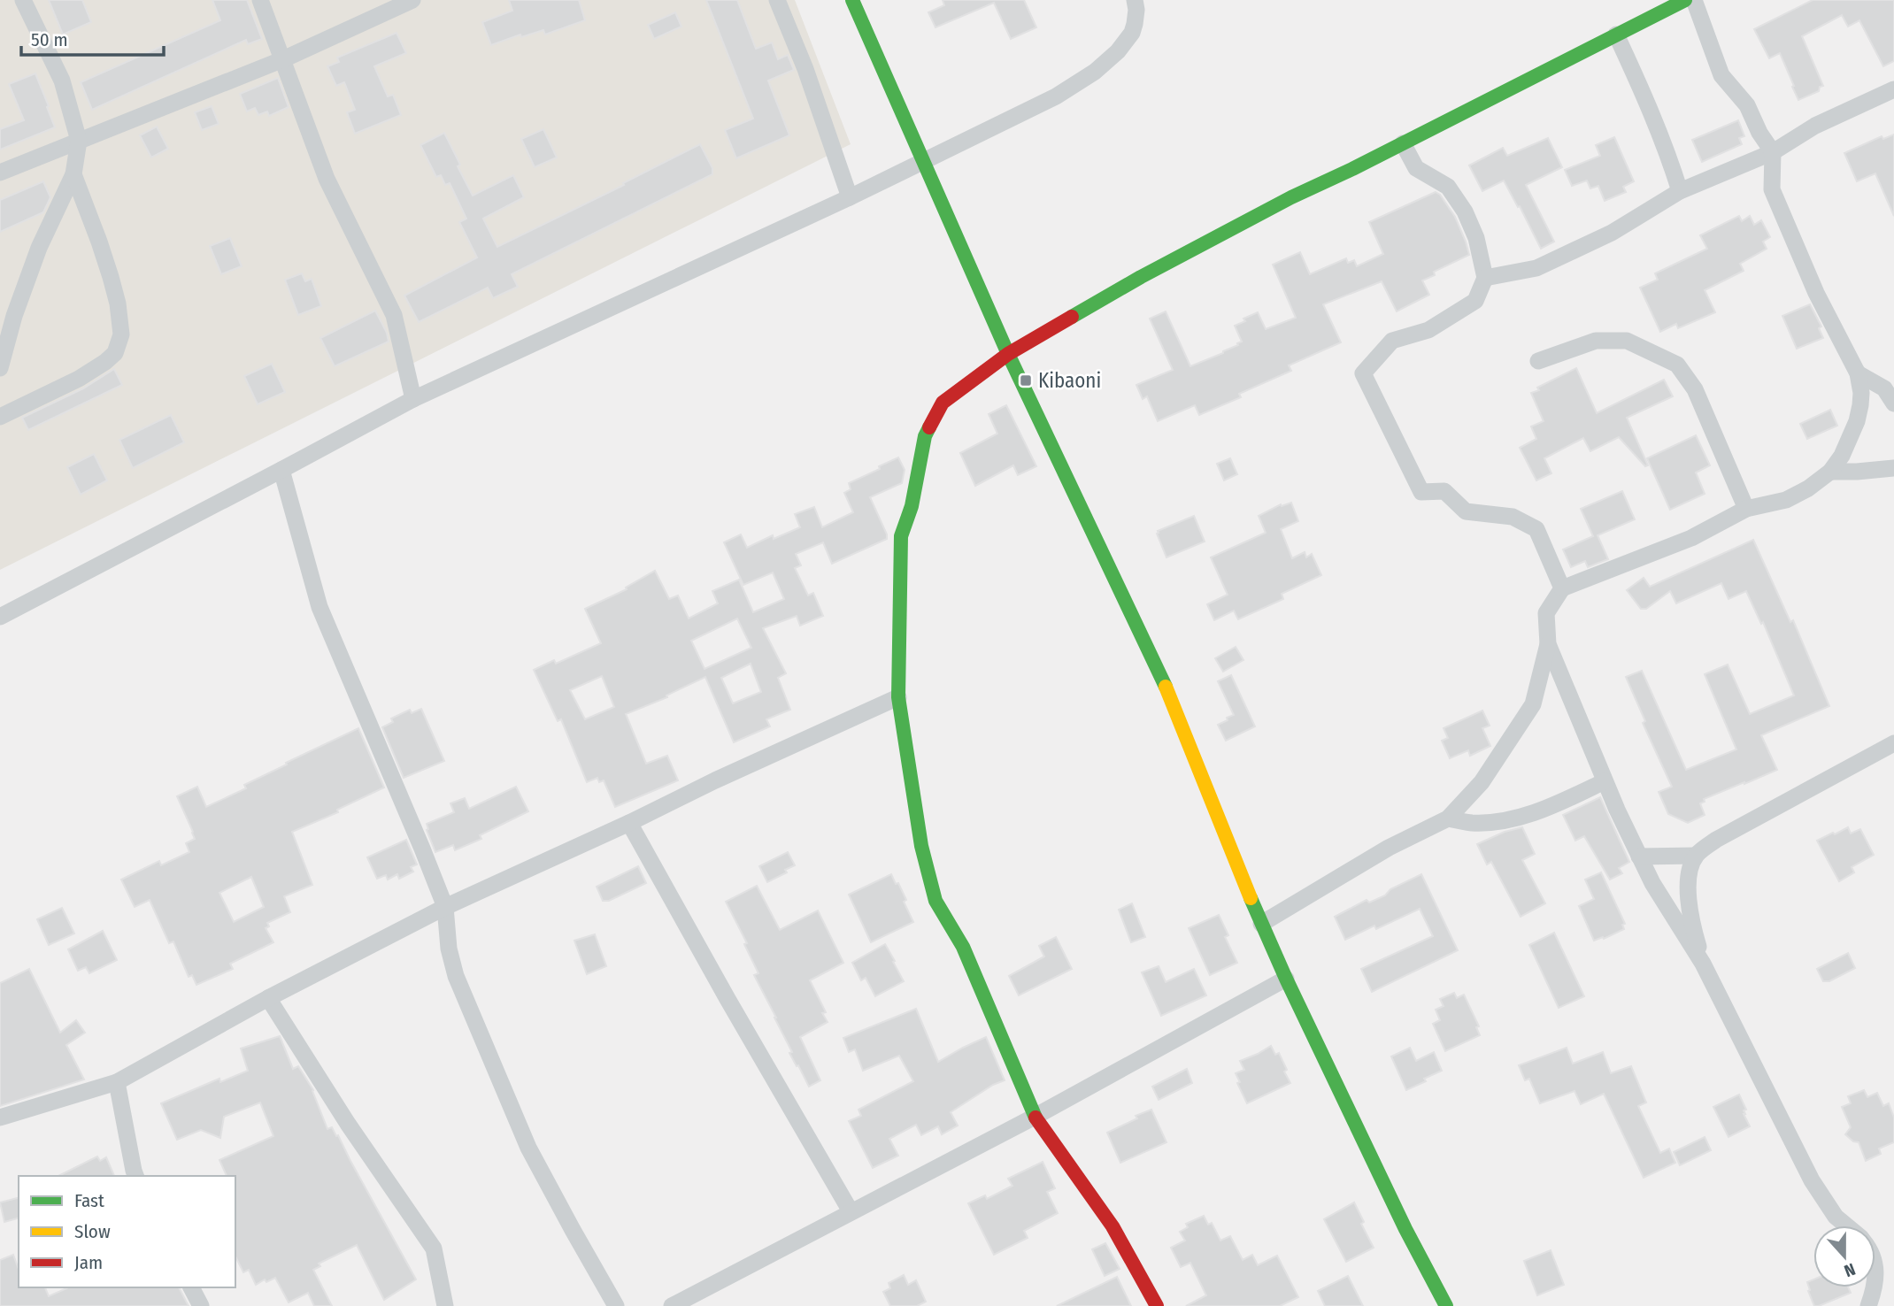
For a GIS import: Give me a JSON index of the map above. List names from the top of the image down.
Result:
{
  "places": {
    "transit": ["Kibaoni"]
  },
  "legend": ["Fast", "Slow", "Jam"],
  "scale_bar": "50 m",
  "north": "bottom"
}
